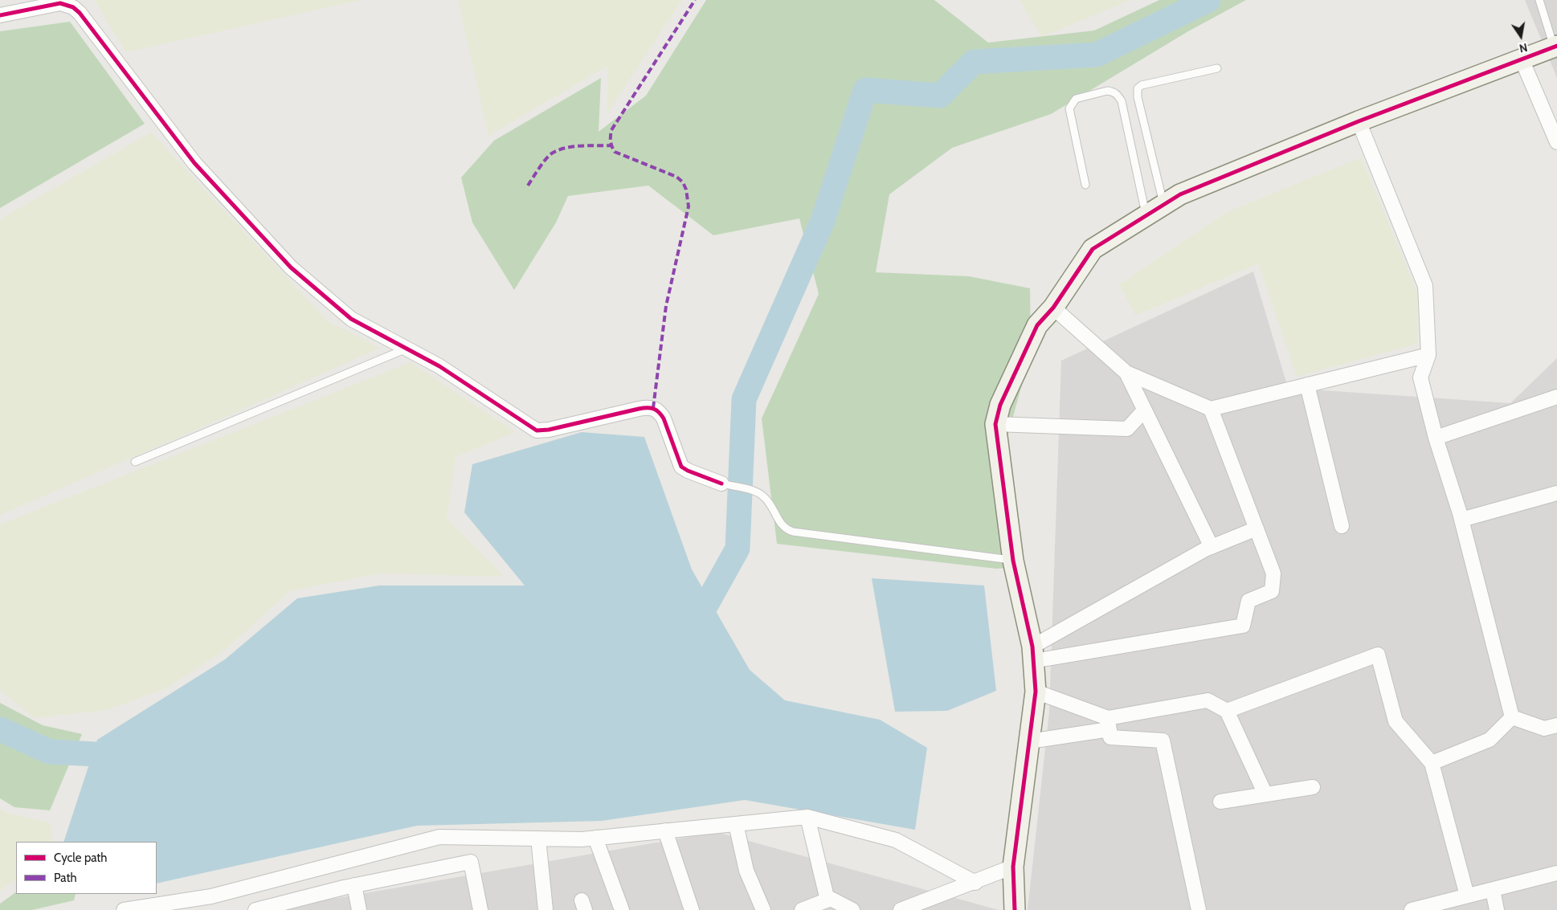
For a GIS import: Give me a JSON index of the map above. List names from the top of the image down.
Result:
{
  "legend": ["Cycle path", "Path"],
  "north": "bottom"
}
